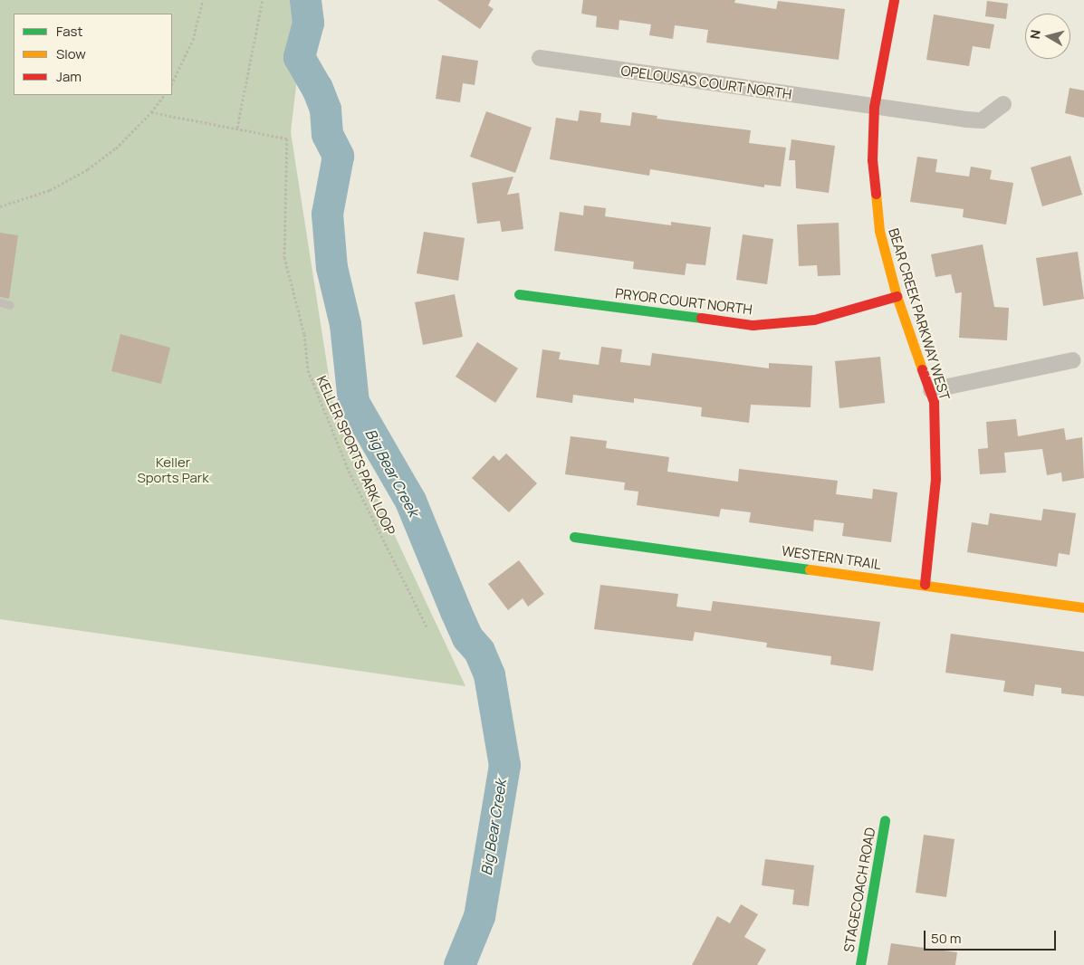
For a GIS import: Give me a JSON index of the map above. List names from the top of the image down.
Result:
{
  "streets": {
    "street": [
      "OPELOUSAS COURT NORTH",
      "PRYOR COURT NORTH",
      "BEAR CREEK PARKWAY WEST",
      "WESTERN TRAIL",
      "STAGECOACH ROAD"
    ],
    "path": ["KELLER SPORTS PARK LOOP"]
  },
  "crossings": [
    ["OPELOUSAS COURT NORTH", "BEAR CREEK PARKWAY WEST"],
    ["PRYOR COURT NORTH", "BEAR CREEK PARKWAY WEST"],
    ["BEAR CREEK PARKWAY WEST", "WESTERN TRAIL"]
  ],
  "water": ["Big Bear Creek"],
  "parks": ["Keller Sports Park"],
  "legend": ["Fast", "Slow", "Jam"],
  "scale_bar": "50 m",
  "north": "left"
}
